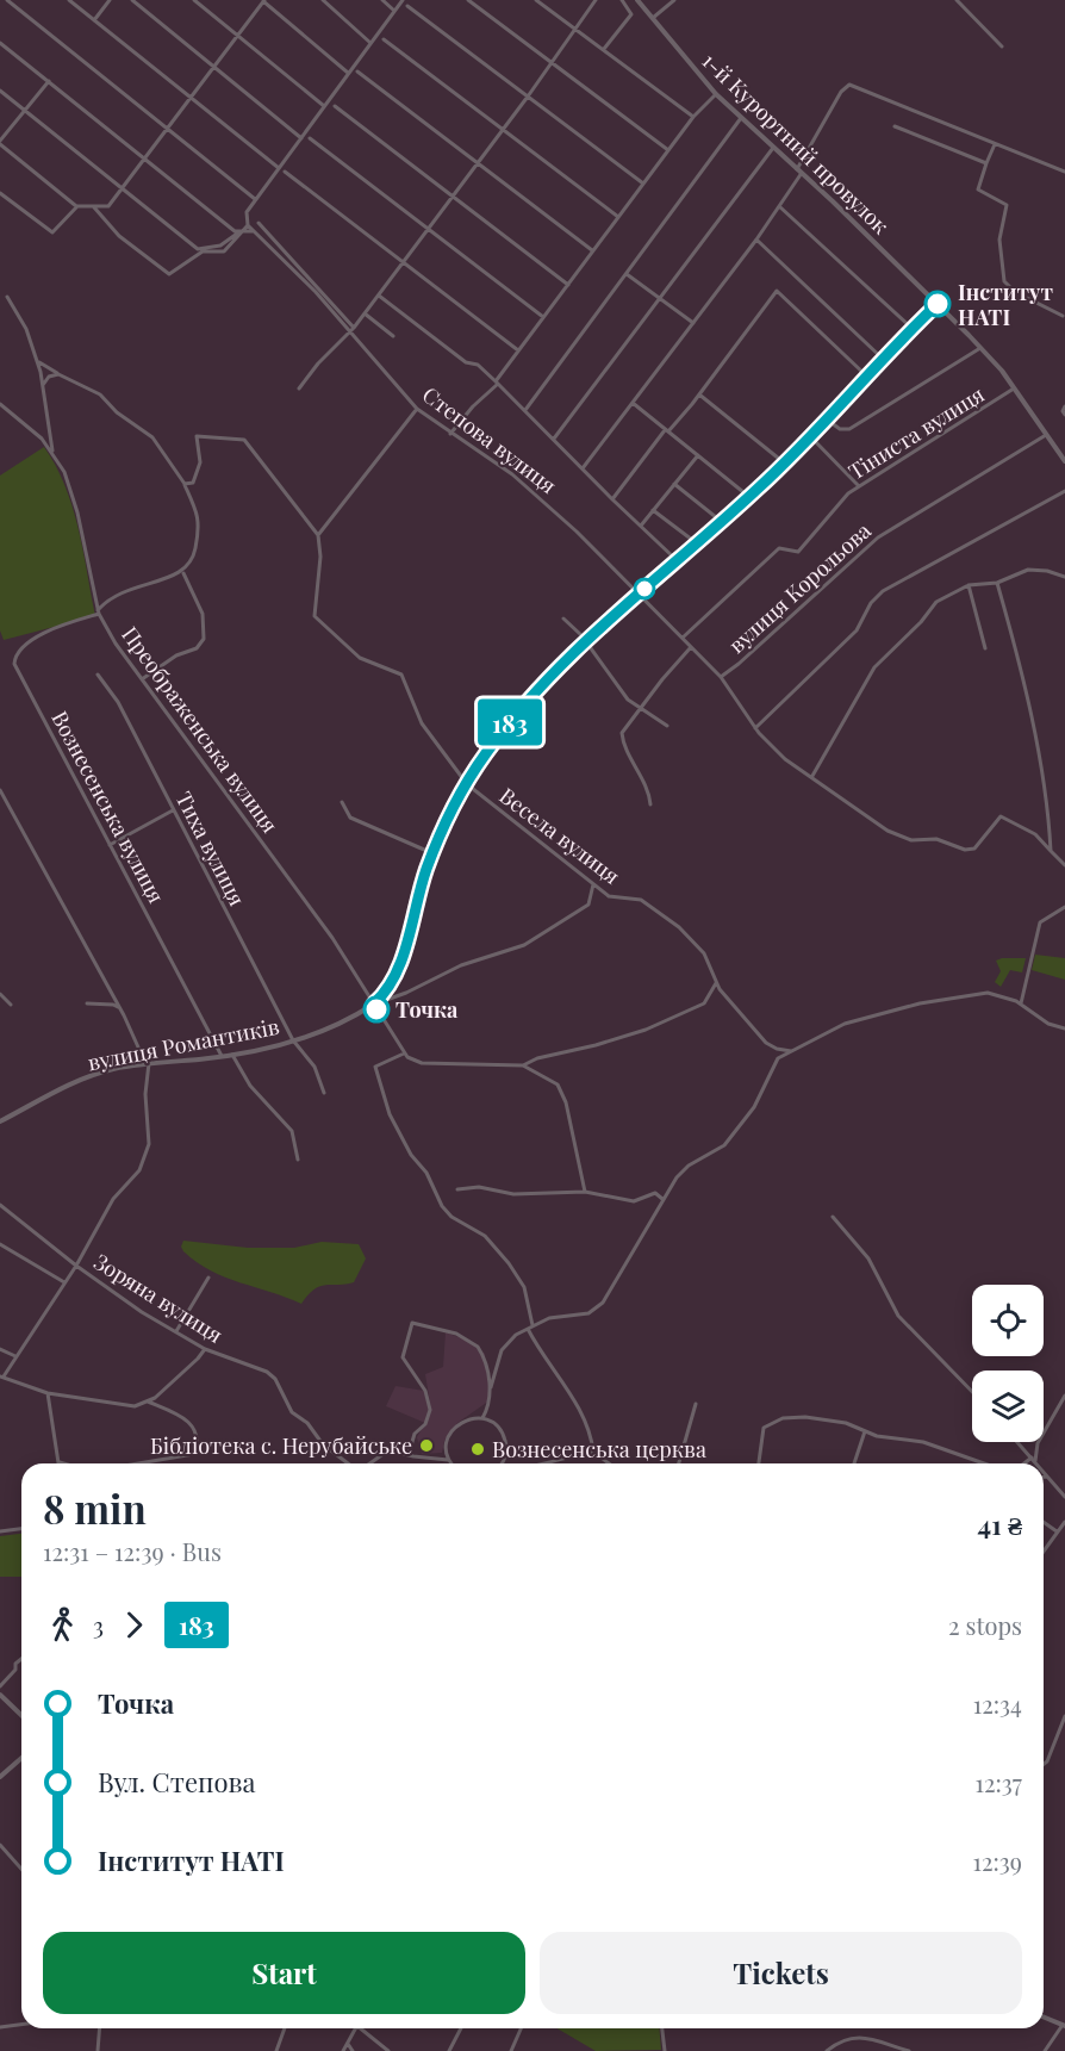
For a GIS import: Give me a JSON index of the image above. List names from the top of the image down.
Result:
{
  "streets": {
    "street": [
      "1-й Курортний провулок",
      "Тіниста вулиця",
      "Степова вулиця",
      "вулиця Корольова",
      "Преображенська вулиця",
      "Вознесенська вулиця",
      "Весела вулиця",
      "Тиха вулиця",
      "вулиця Романтиків",
      "Зоряна вулиця"
    ]
  },
  "crossings": [
    ["1-й Курортний провулок", "Тіниста вулиця"],
    ["1-й Курортний провулок", "вулиця Корольова"],
    ["Тіниста вулиця", "Степова вулиця"],
    ["Степова вулиця", "вулиця Корольова"],
    ["Преображенська вулиця", "Вознесенська вулиця"],
    ["Преображенська вулиця", "вулиця Романтиків"],
    ["Вознесенська вулиця", "вулиця Романтиків"],
    ["Тиха вулиця", "вулиця Романтиків"]
  ],
  "places": [
    "Інститут НАТІ",
    "Точка",
    "Бібліотека с. Нерубайське",
    "Вознесенська церква"
  ],
  "lines": ["bus line 183"],
  "page": {
    "on_map": "183",
    "heading": ["8 min", "12:31 – 12:39 · Bus", "41 ₴"],
    "legs": ["3", "183", "2 stops"],
    "list": [
      {
        "name": "Точка",
        "value": "12:34"
      },
      {
        "name": "Вул. Степова",
        "value": "12:37"
      },
      {
        "name": "Інститут НАТІ",
        "value": "12:39"
      }
    ],
    "buttons": ["Start", "Tickets"]
  }
}
